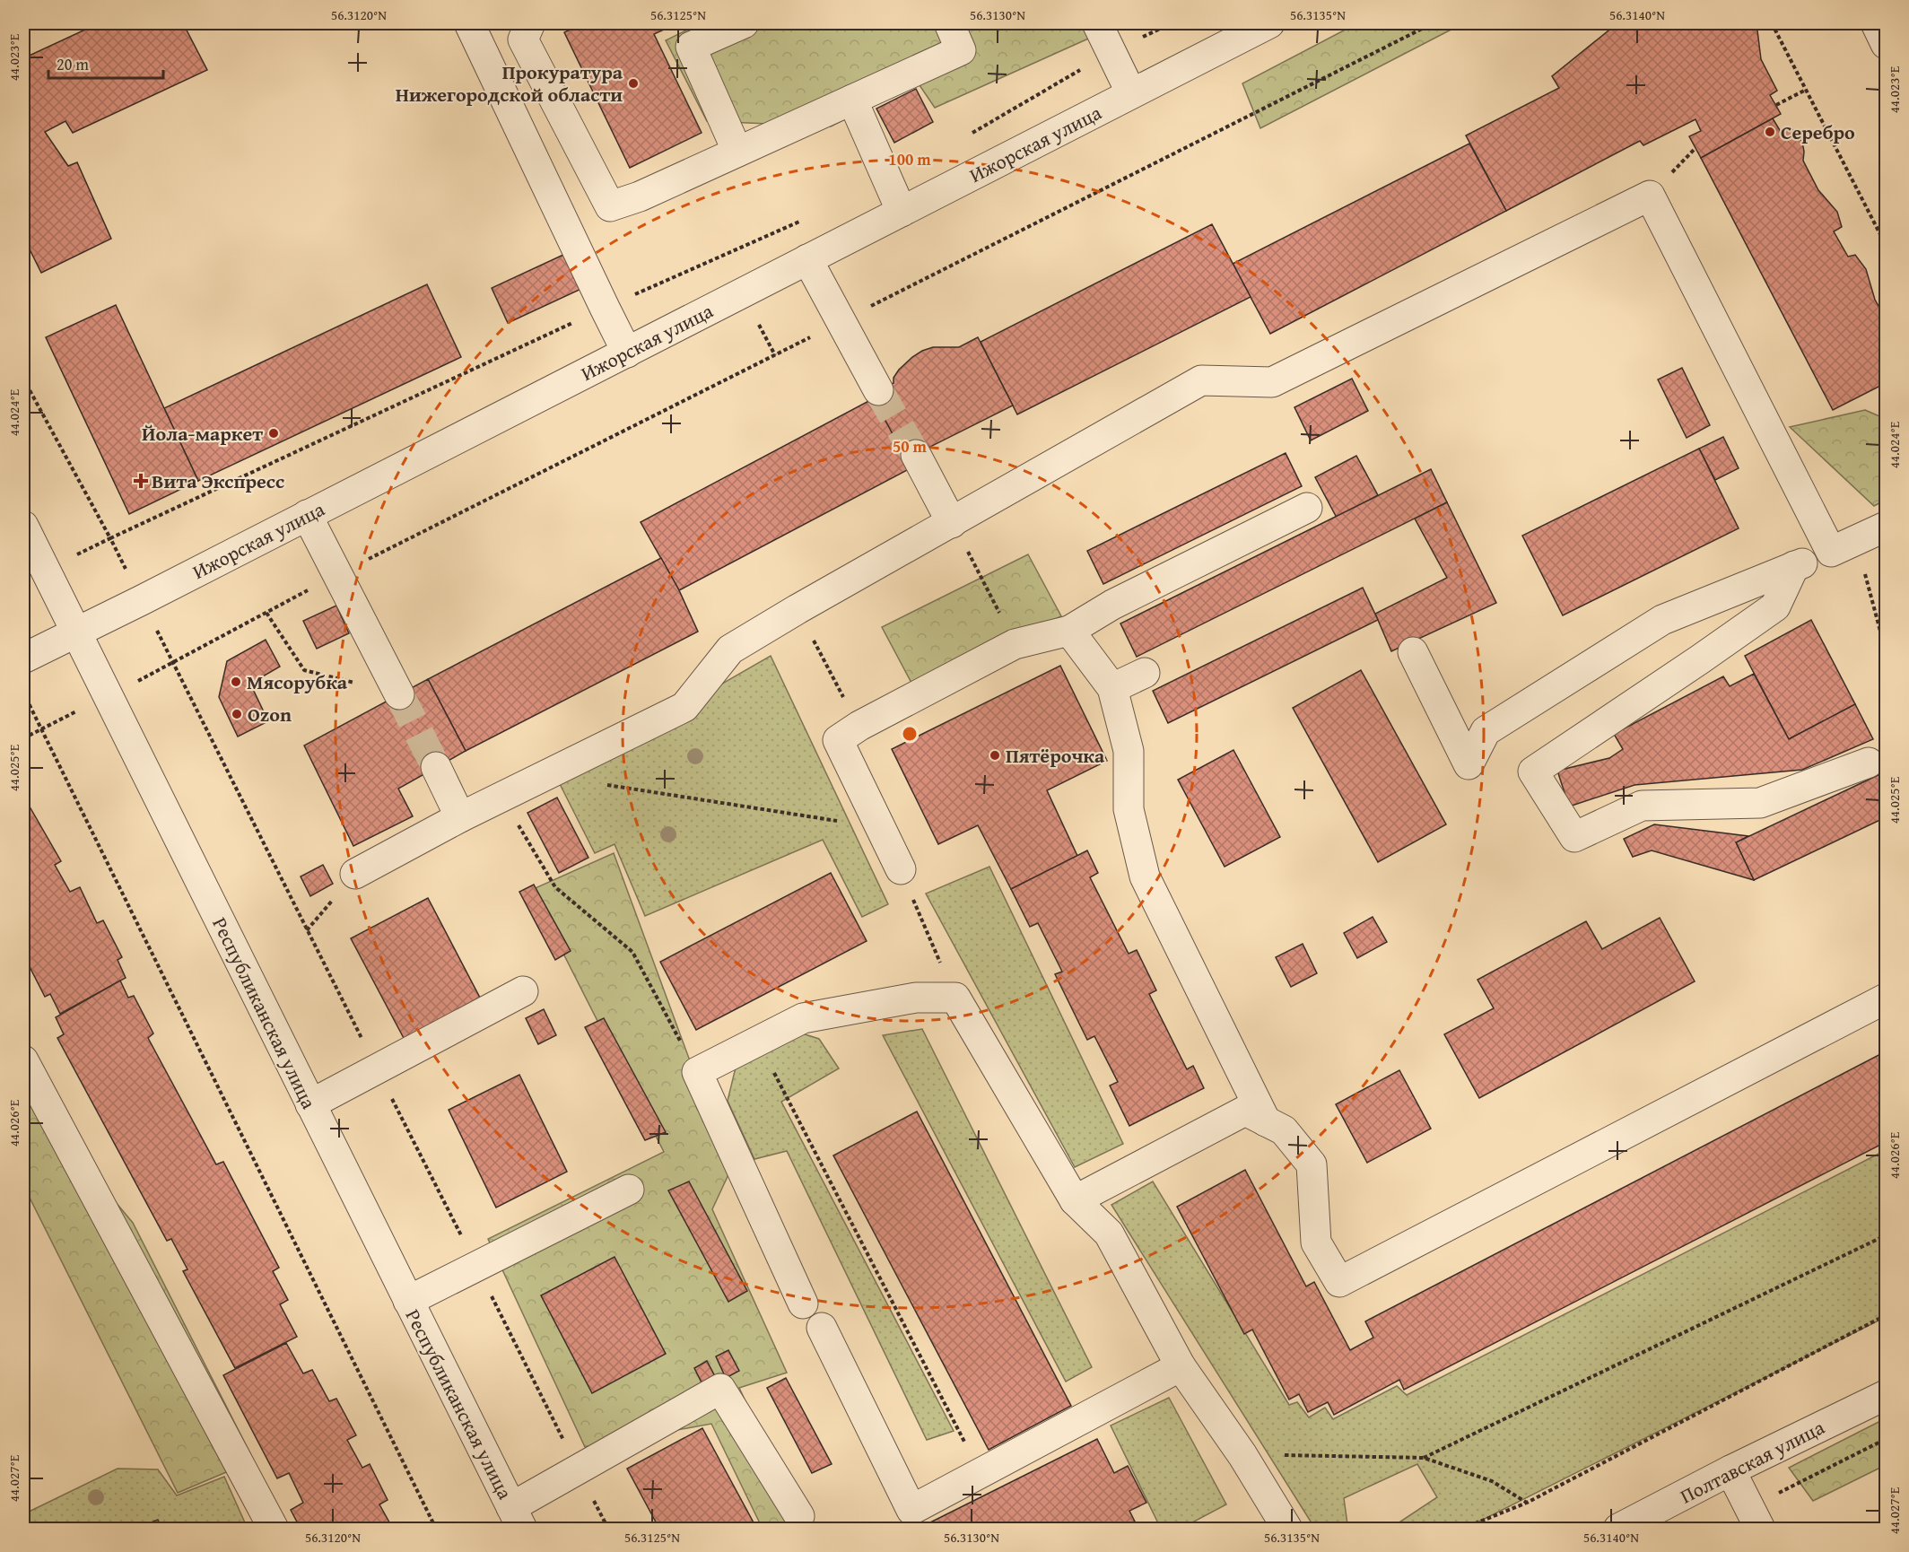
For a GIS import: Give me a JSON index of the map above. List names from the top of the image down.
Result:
{
  "streets": {
    "street": ["Ижорская улица", "Республиканская улица", "Полтавская улица"]
  },
  "crossings": [
    ["Ижорская улица", "Республиканская улица"]
  ],
  "places": {
    "other": [
      "Прокуратура Нижегородской области",
      "Серебро",
      "Йола-маркет",
      "Мясорубка",
      "Ozon",
      "Пятёрочка"
    ],
    "health": ["Вита Экспресс"]
  },
  "scale_bar": "20 m",
  "coordinates": [
    "56.3120°N",
    "56.3125°N",
    "56.3130°N",
    "56.3135°N",
    "56.3140°N",
    "44.023°E",
    "44.024°E",
    "44.025°E",
    "44.026°E",
    "44.027°E"
  ],
  "rings": ["100 m", "50 m"]
}
